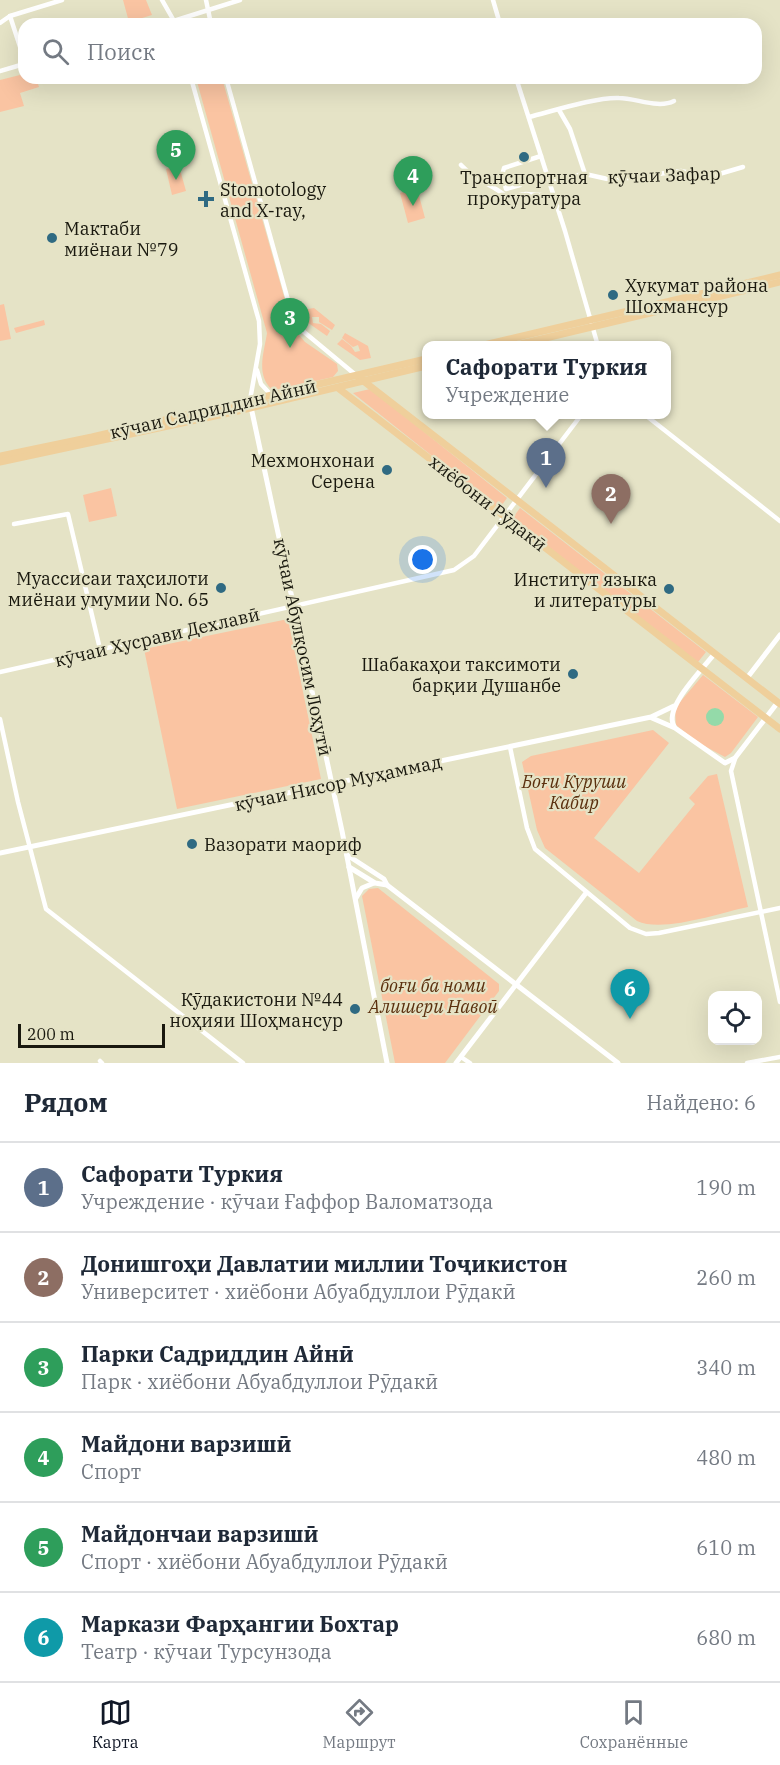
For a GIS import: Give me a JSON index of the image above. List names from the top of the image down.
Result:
{
  "streets": {
    "highway": ["кӯчаи Садриддин Айнӣ", "хиёбони Рӯдакӣ"],
    "street": [
      "кӯчаи Зафар",
      "кӯчаи Хусрави Дехлавӣ",
      "кӯчаи Абулқосим Лоҳутӣ",
      "кӯчаи Нисор Муҳаммад"
    ]
  },
  "crossings": [
    ["кӯчаи Садриддин Айнӣ", "хиёбони Рӯдакӣ"],
    ["кӯчаи Садриддин Айнӣ", "кӯчаи Абулқосим Лоҳутӣ"],
    ["хиёбони Рӯдакӣ", "кӯчаи Хусрави Дехлавӣ"],
    ["хиёбони Рӯдакӣ", "кӯчаи Нисор Муҳаммад"],
    ["кӯчаи Хусрави Дехлавӣ", "кӯчаи Абулқосим Лоҳутӣ"],
    ["кӯчаи Абулқосим Лоҳутӣ", "кӯчаи Нисор Муҳаммад"]
  ],
  "parks": ["Боғи Куруши Кабир", "боғи ба номи Алишери Навоӣ"],
  "places": {
    "other": [
      "Транспортная прокуратура",
      "Мактаби миёнаи №79",
      "Хукумат района Шохмансур",
      "Мехмонхонаи Серена",
      "Муассисаи таҳсилоти миёнаи умумии No. 65",
      "Институт языка и литературы",
      "Шабакаҳои таксимоти барқии Душанбе",
      "Вазорати маориф",
      "Кӯдакистони №44 ноҳияи Шоҳмансур"
    ],
    "health": ["Stomotology and X-ray,"]
  },
  "scale_bar": "200 m",
  "page": {
    "search": "Поиск",
    "pins": [
      "5",
      "4",
      "3",
      "1",
      "2",
      "6"
    ],
    "popup": ["Сафорати Туркия", "Учреждение"],
    "scale": "200 m",
    "heading": ["Рядом", "Найдено: 6"],
    "list": [
      {
        "mark": "1",
        "name": "Сафорати Туркия",
        "note": "Учреждение · кӯчаи Ғаффор Валоматзода",
        "value": "190 m"
      },
      {
        "mark": "2",
        "name": "Донишгоҳи Давлатии миллии Тоҷикистон",
        "note": "Университет · хиёбони Абуабдуллои Рӯдакӣ",
        "value": "260 m"
      },
      {
        "mark": "3",
        "name": "Парки Садриддин Айнӣ",
        "note": "Парк · хиёбони Абуабдуллои Рӯдакӣ",
        "value": "340 m"
      },
      {
        "mark": "4",
        "name": "Майдони варзишӣ",
        "note": "Спорт",
        "value": "480 m"
      },
      {
        "mark": "5",
        "name": "Майдончаи варзишӣ",
        "note": "Спорт · хиёбони Абуабдуллои Рӯдакӣ",
        "value": "610 m"
      },
      {
        "mark": "6",
        "name": "Маркази Фарҳангии Бохтар",
        "note": "Театр · кӯчаи Турсунзода",
        "value": "680 m"
      }
    ],
    "nav": ["Карта", "Маршрут", "Сохранённые"]
  }
}
